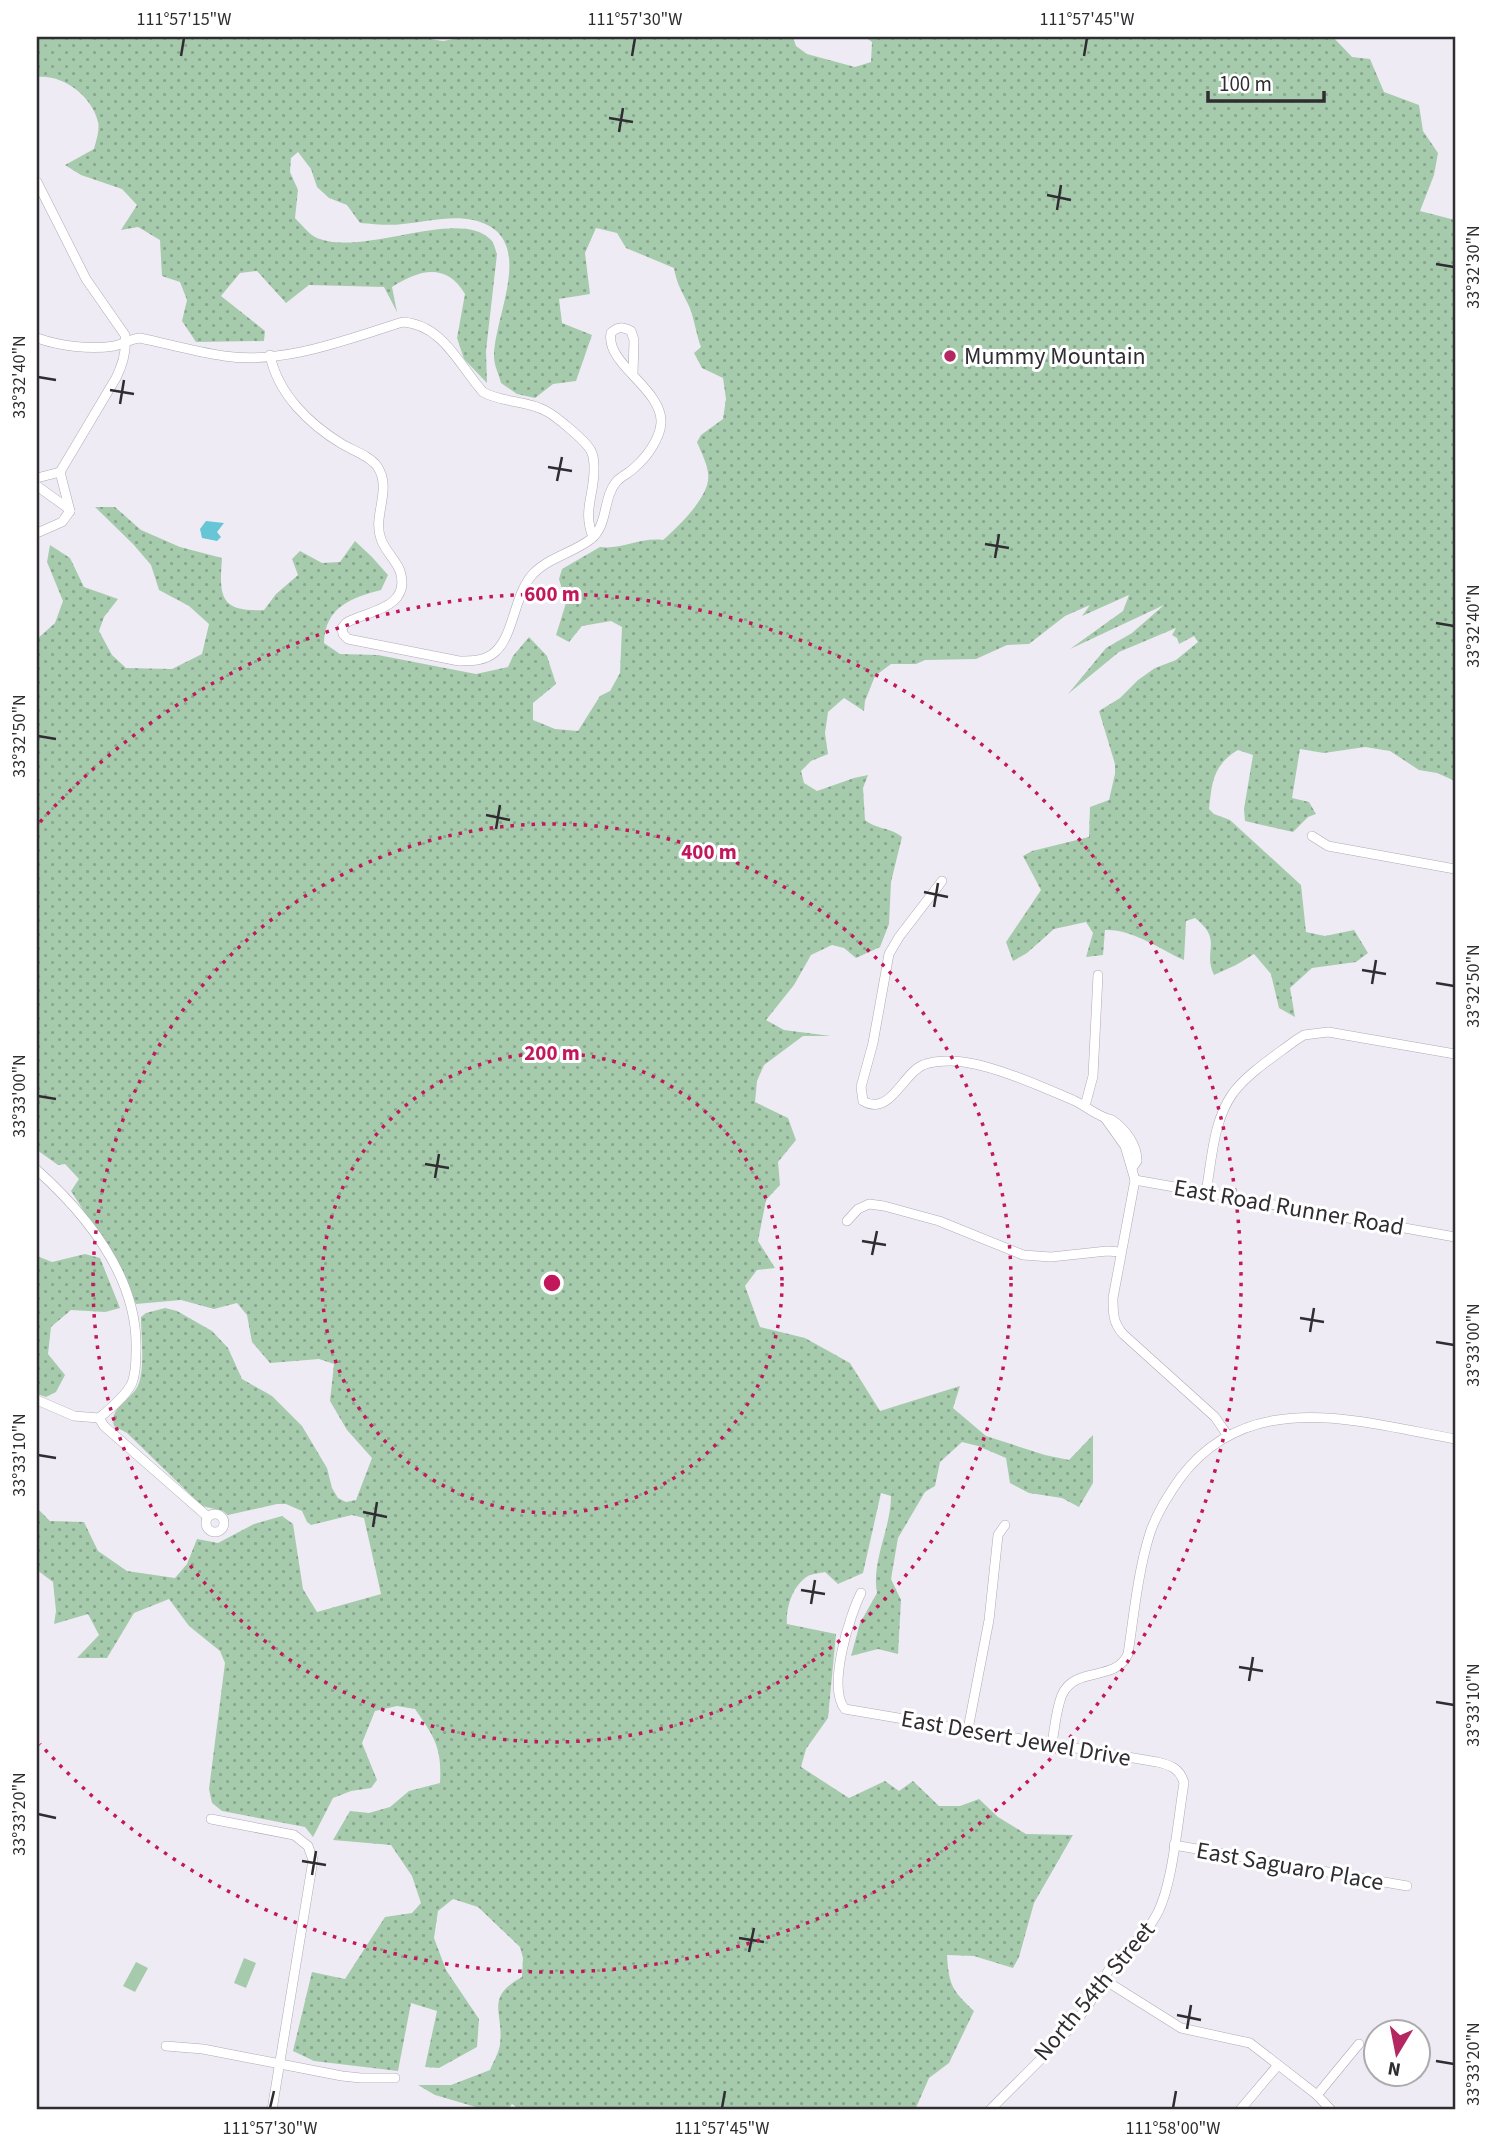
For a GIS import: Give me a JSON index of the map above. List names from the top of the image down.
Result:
{
  "streets": {
    "street": [
      "East Road Runner Road",
      "East Desert Jewel Drive",
      "East Saguaro Place",
      "North 54th Street"
    ]
  },
  "crossings": [
    ["East Desert Jewel Drive", "North 54th Street"],
    ["East Saguaro Place", "North 54th Street"]
  ],
  "places": ["Mummy Mountain"],
  "scale_bar": "100 m",
  "north": "bottom",
  "coordinates": [
    "111°57'15\"W",
    "111°57'30\"W",
    "111°57'45\"W",
    "33°32'30\"N",
    "33°32'40\"N",
    "33°32'50\"N",
    "33°33'00\"N",
    "33°33'10\"N",
    "33°33'20\"N",
    "111°58'00\"W"
  ],
  "rings": ["600 m", "400 m", "200 m"]
}
